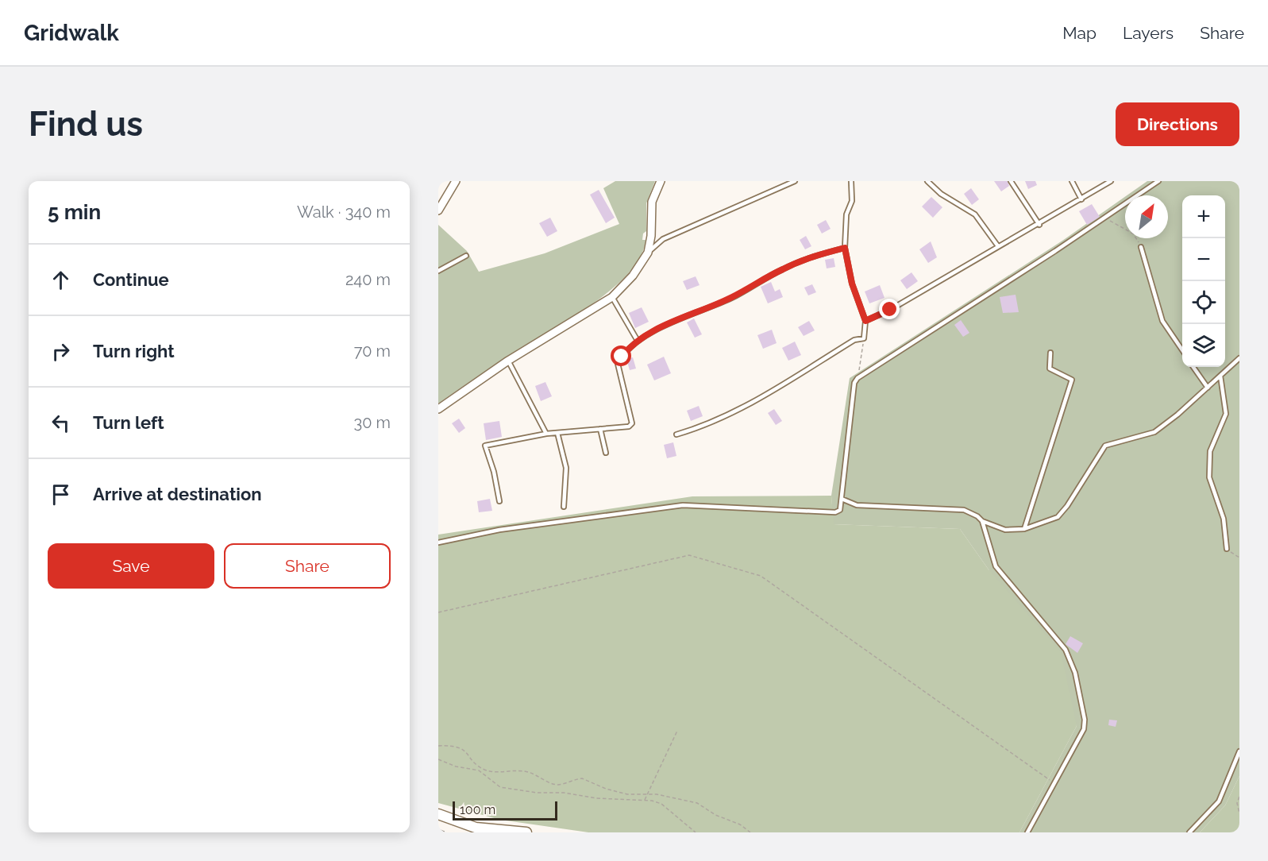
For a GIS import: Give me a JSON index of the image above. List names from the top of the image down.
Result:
{
  "scale_bar": "100 m",
  "north": "top right",
  "page": {
    "header": "Gridwalk",
    "nav": ["Map", "Layers", "Share"],
    "buttons": [
      "Directions",
      ["Save", "Share"]
    ],
    "title": "Find us",
    "heading": ["5 min", "Walk · 340 m"],
    "map_buttons": ["+", "−"],
    "list": [
      ["Continue", "240 m"],
      ["Turn right", "70 m"],
      ["Turn left", "30 m"],
      "Arrive at destination"
    ],
    "scale": "100 m"
  }
}
